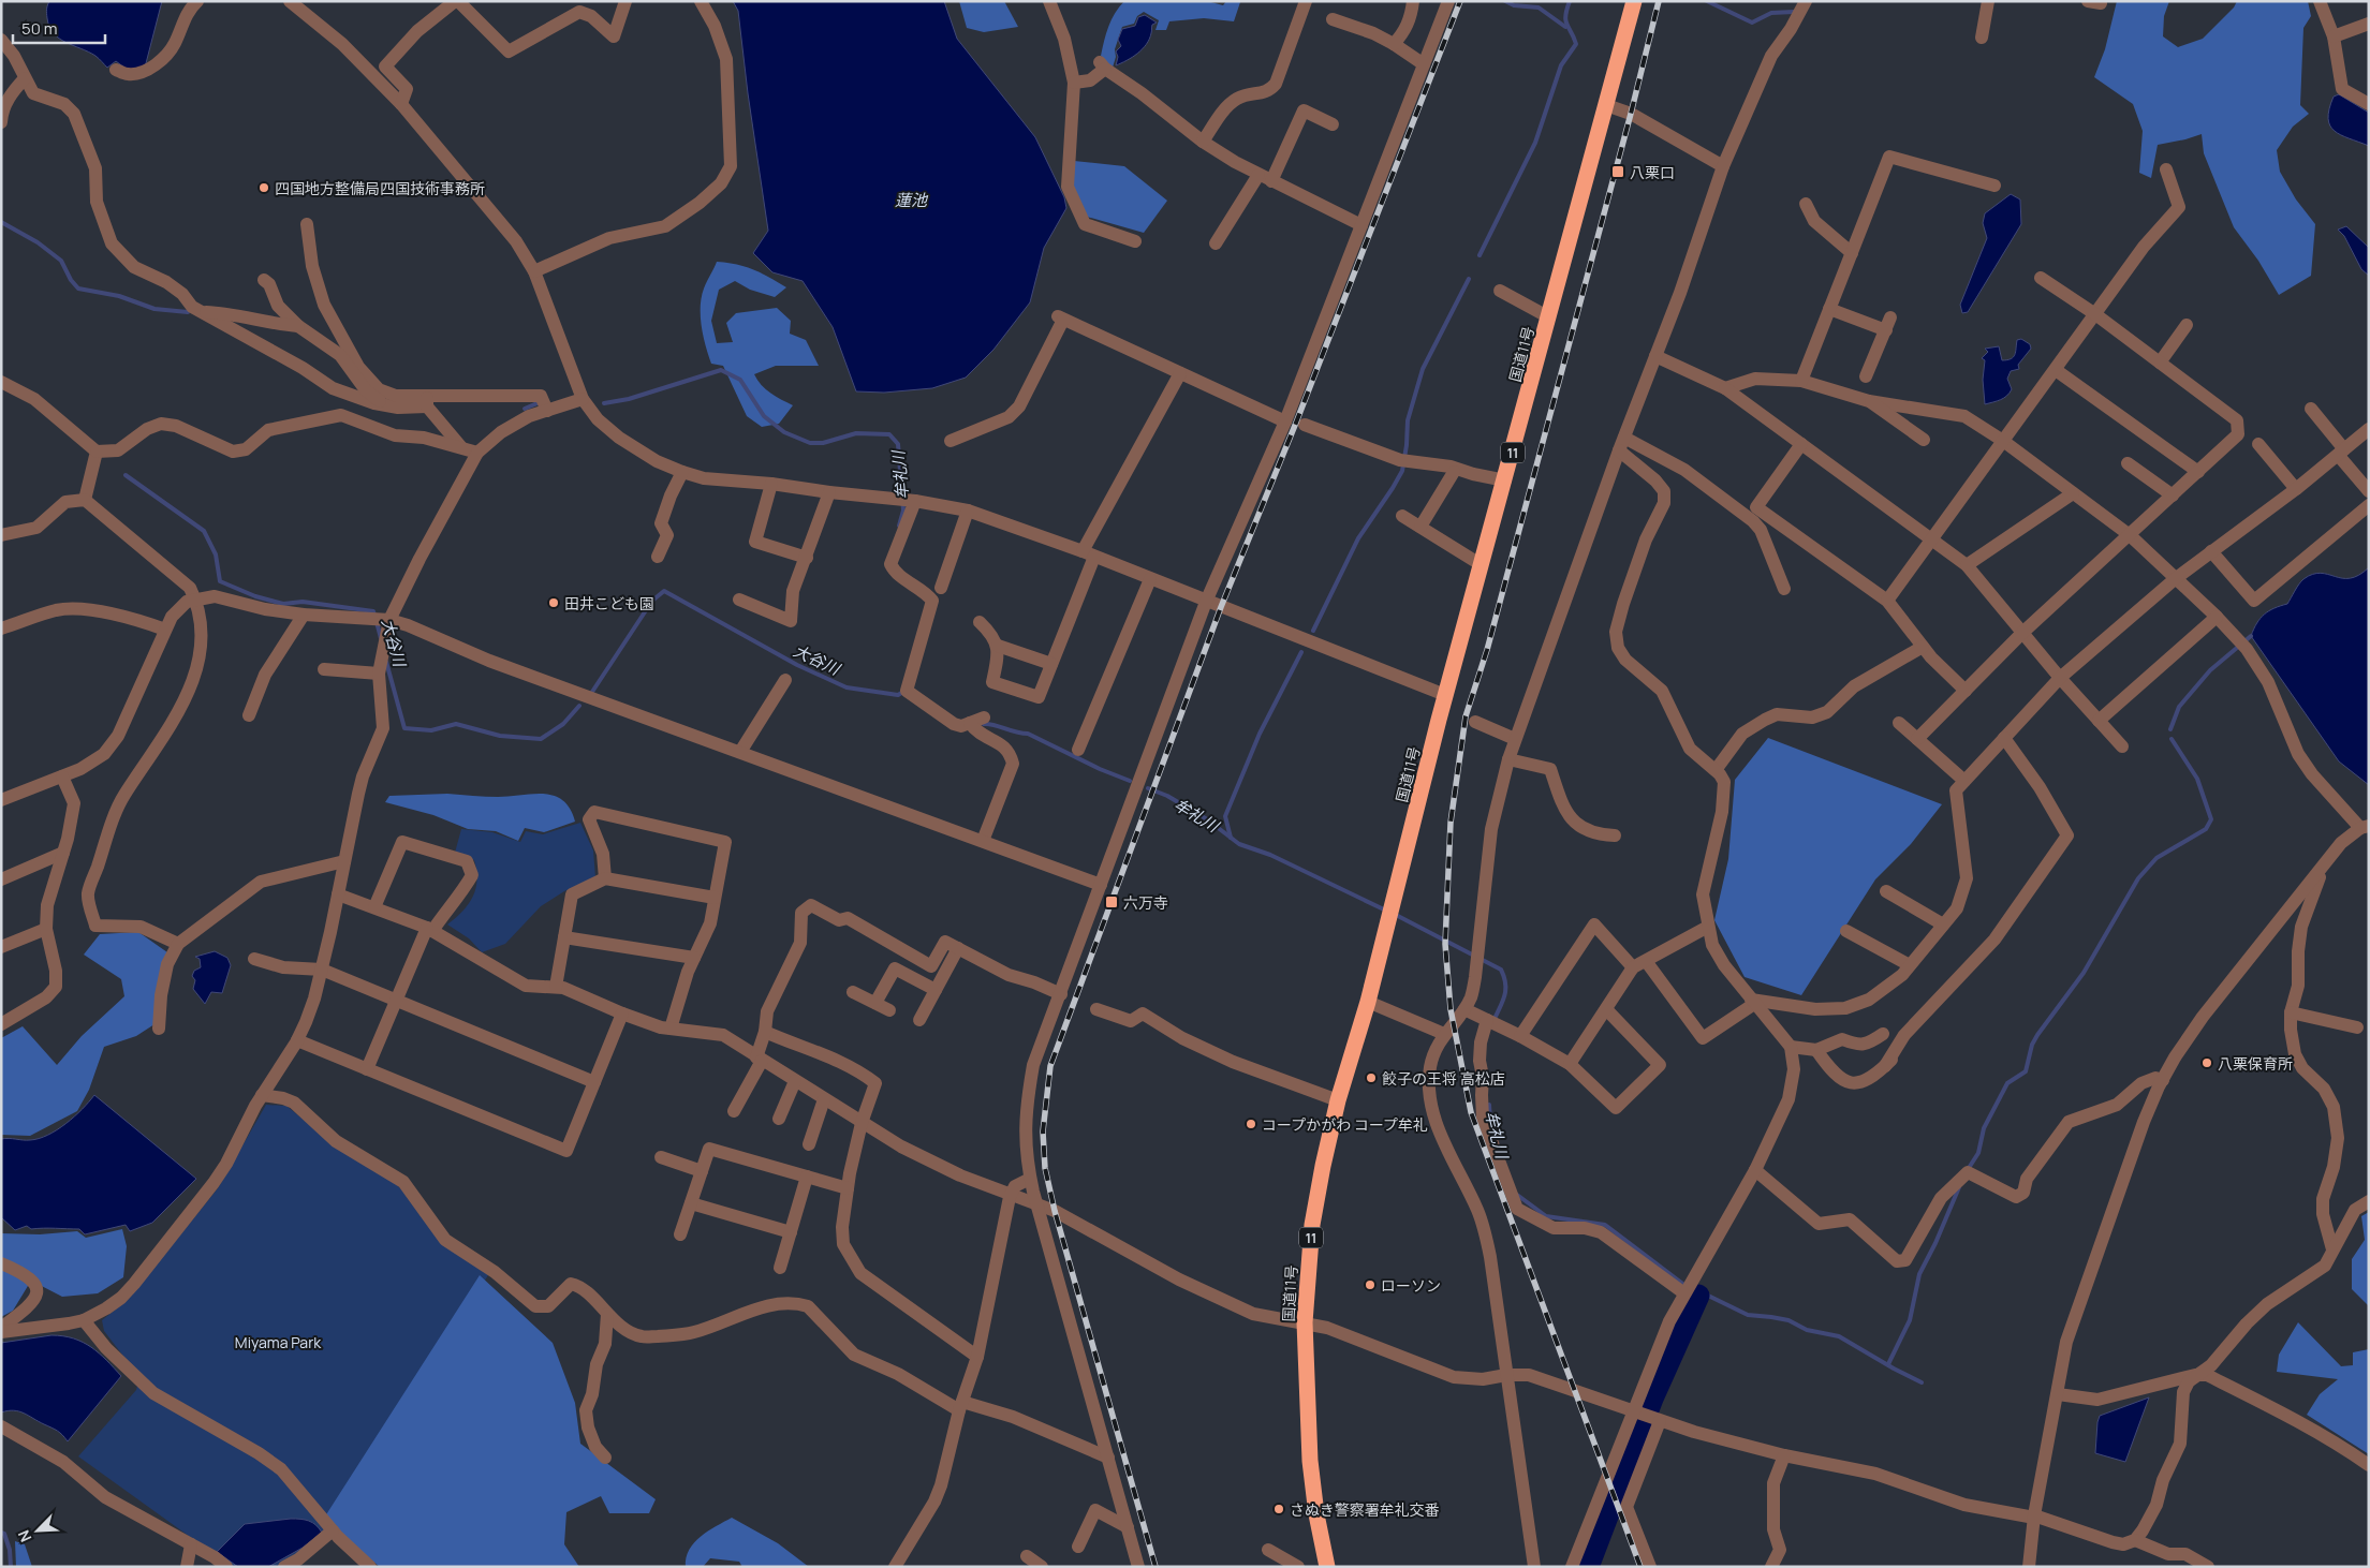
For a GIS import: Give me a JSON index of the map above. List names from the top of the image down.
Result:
{
  "streets": {
    "highway": ["国道11号", "11"]
  },
  "water": ["蓮池", "牟礼川", "大谷川"],
  "parks": ["Miyama Park"],
  "places": {
    "transit": ["八栗口", "六万寺"],
    "other": [
      "四国地方整備局四国技術事務所",
      "田井こども園",
      "八栗保育所",
      "餃子の王将 高松店",
      "コープかがわ コープ牟礼",
      "ローソン",
      "さぬき警察署牟礼交番"
    ]
  },
  "scale_bar": "50 m",
  "north": "bottom left"
}
